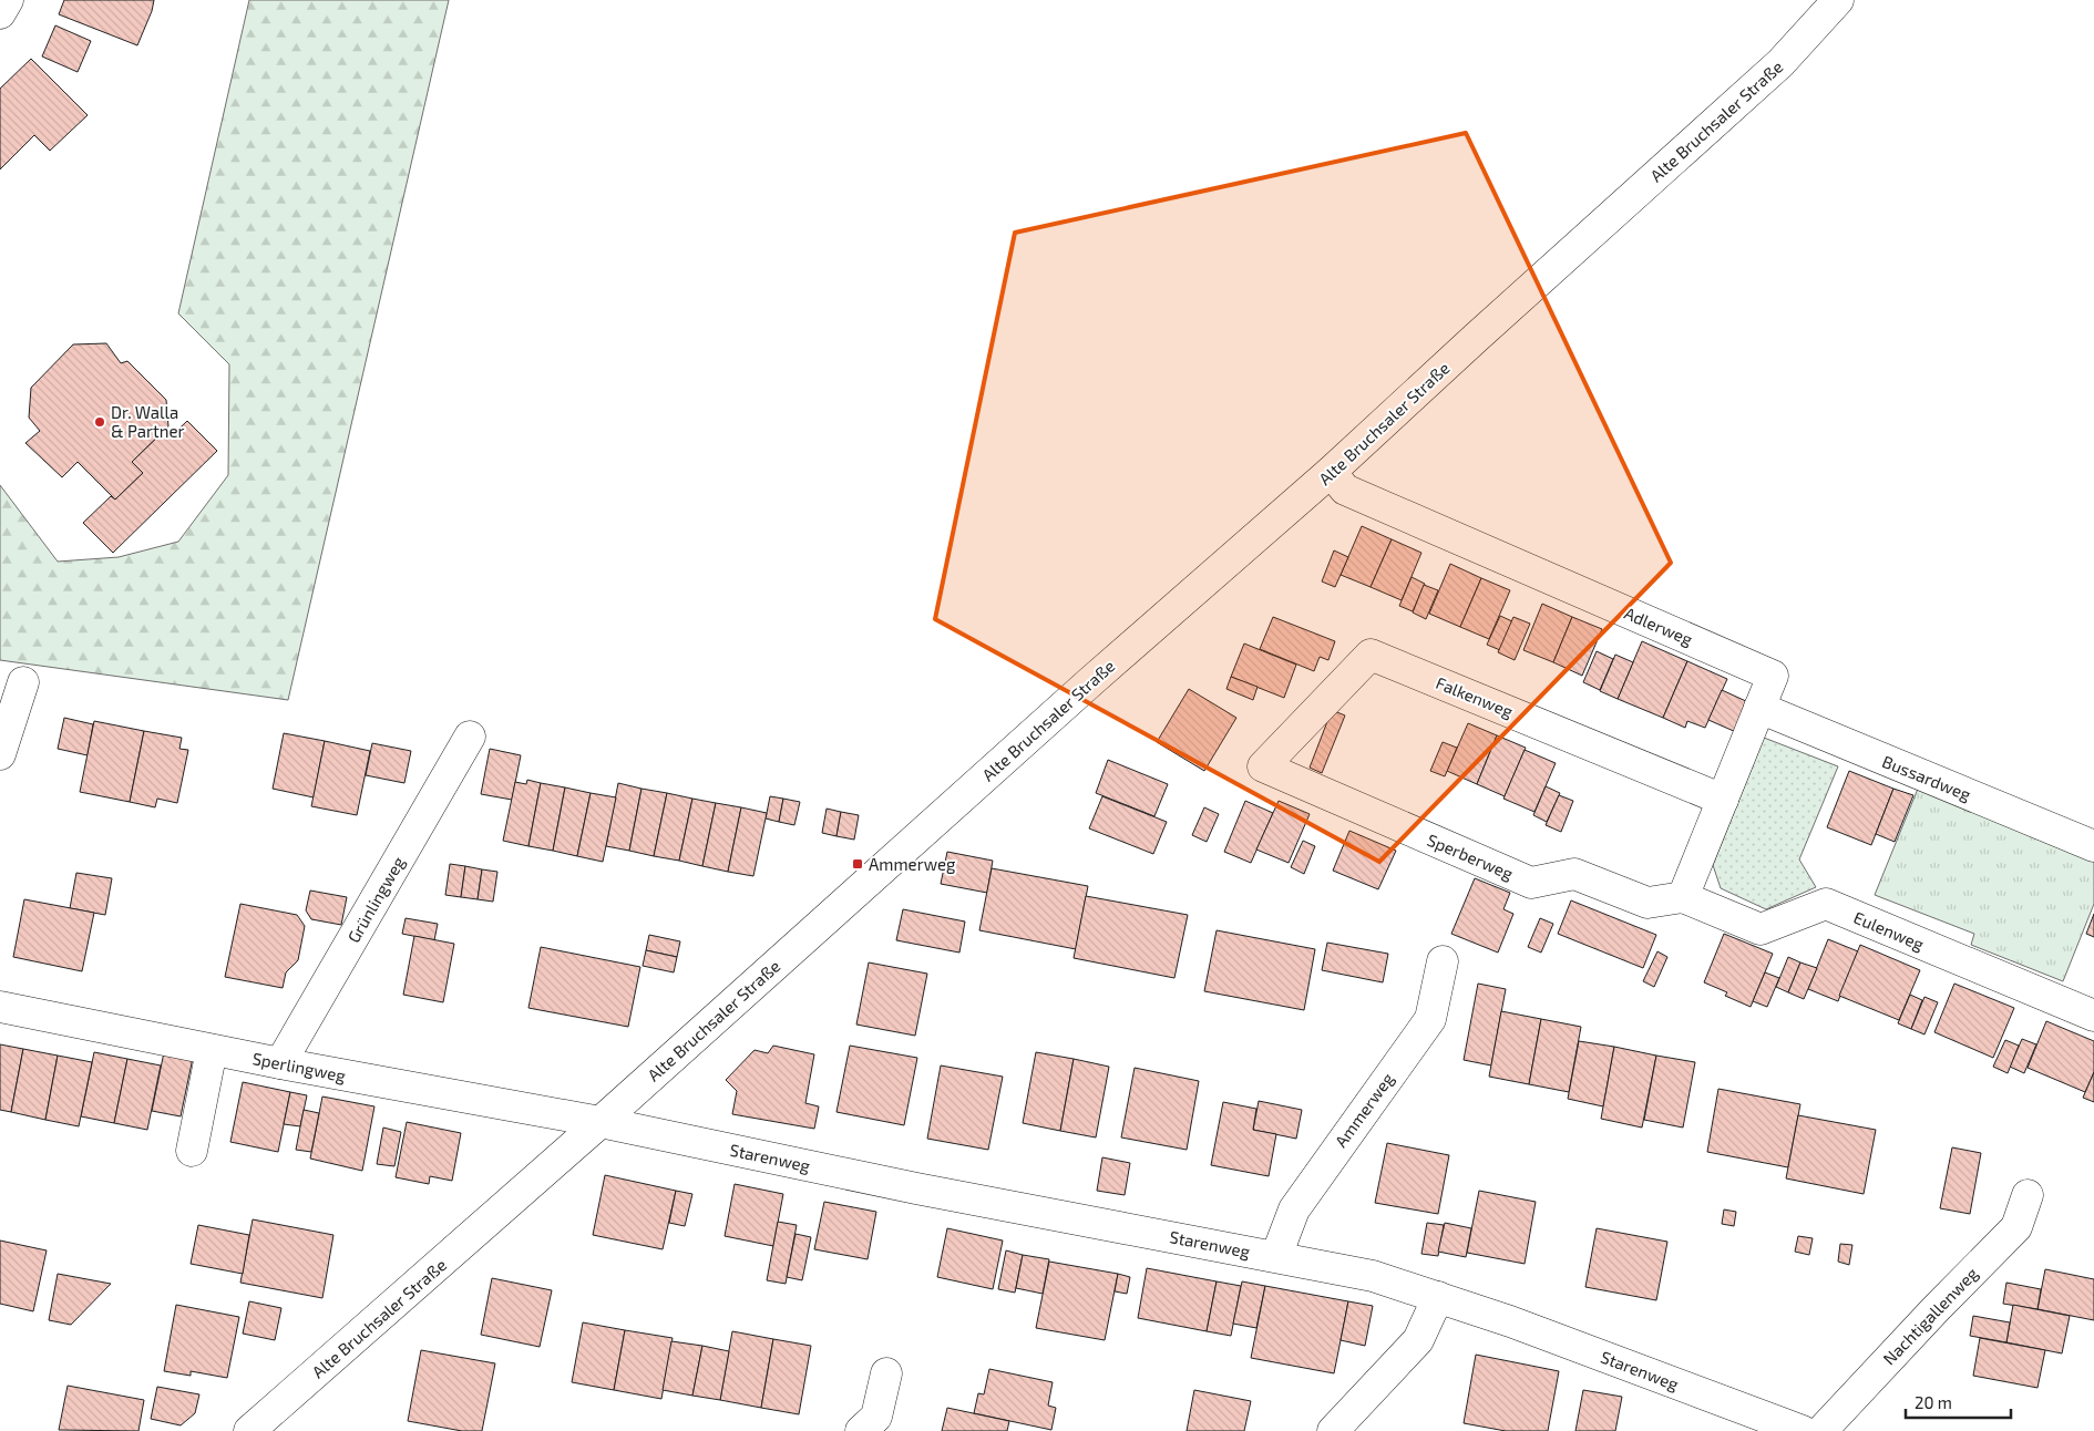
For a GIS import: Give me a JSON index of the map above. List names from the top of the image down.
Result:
{
  "streets": {
    "street": [
      "Alte Bruchsaler Straße",
      "Adlerweg",
      "Falkenweg",
      "Bussardweg",
      "Sperberweg",
      "Grünlingweg",
      "Eulenweg",
      "Sperlingweg",
      "Ammerweg",
      "Starenweg",
      "Nachtigallenweg"
    ]
  },
  "crossings": [
    ["Alte Bruchsaler Straße", "Adlerweg"],
    ["Alte Bruchsaler Straße", "Sperlingweg"],
    ["Alte Bruchsaler Straße", "Starenweg"],
    ["Adlerweg", "Falkenweg"],
    ["Adlerweg", "Bussardweg"],
    ["Adlerweg", "Sperberweg"],
    ["Adlerweg", "Eulenweg"],
    ["Falkenweg", "Sperberweg"],
    ["Sperberweg", "Eulenweg"],
    ["Grünlingweg", "Sperlingweg"],
    ["Sperlingweg", "Starenweg"],
    ["Ammerweg", "Starenweg"]
  ],
  "places": {
    "other": ["Dr. Walla & Partner"],
    "transit": ["Ammerweg"]
  },
  "scale_bar": "20 m"
}
